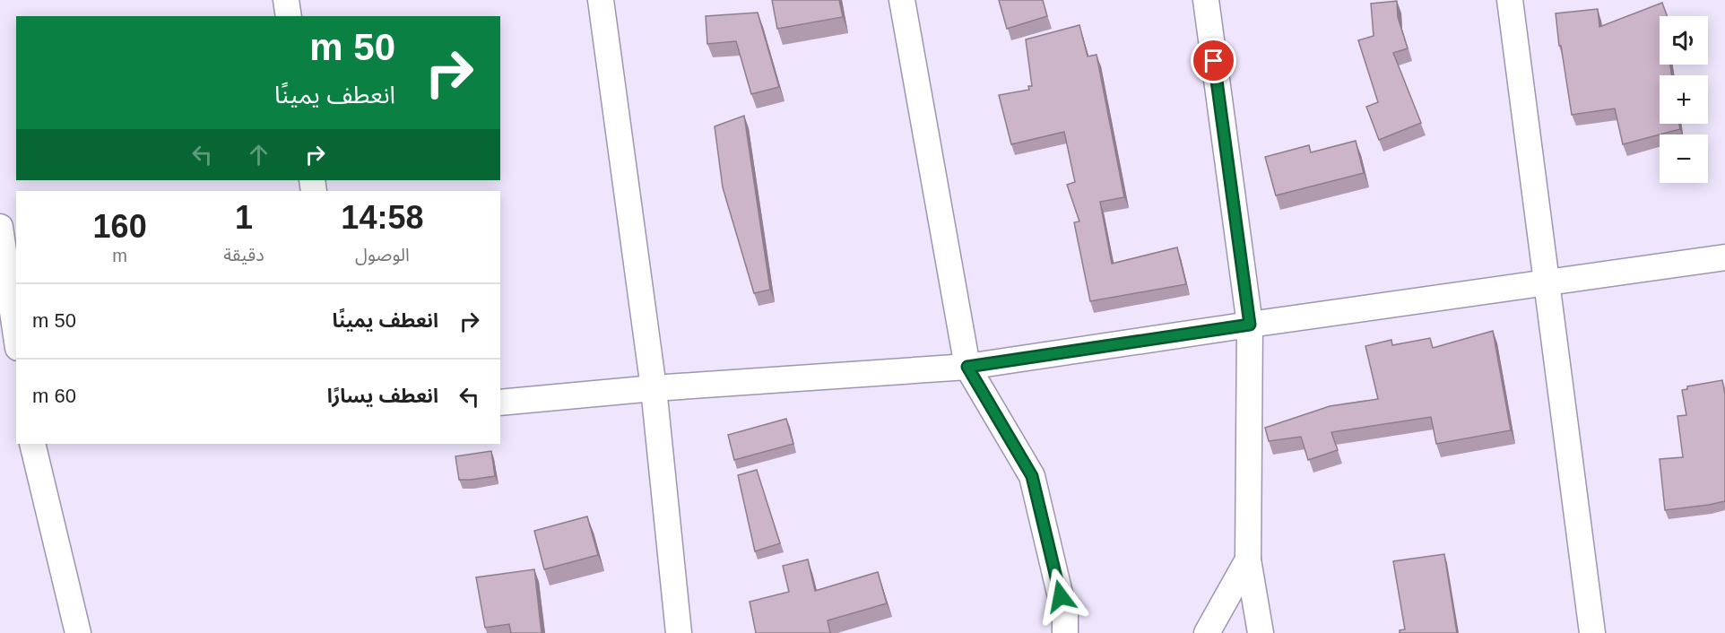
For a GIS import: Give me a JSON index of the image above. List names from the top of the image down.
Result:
{
  "page": {
    "map_buttons": ["+", "−"],
    "turn": ["50 m", "انعطف يمينًا"],
    "eta": [
      "14:58",
      "الوصول",
      "1",
      "دقيقة",
      "160",
      "m"
    ],
    "list": [
      {
        "name": "انعطف يمينًا",
        "value": "50 m"
      },
      {
        "name": "انعطف يسارًا",
        "value": "60 m"
      }
    ]
  }
}
